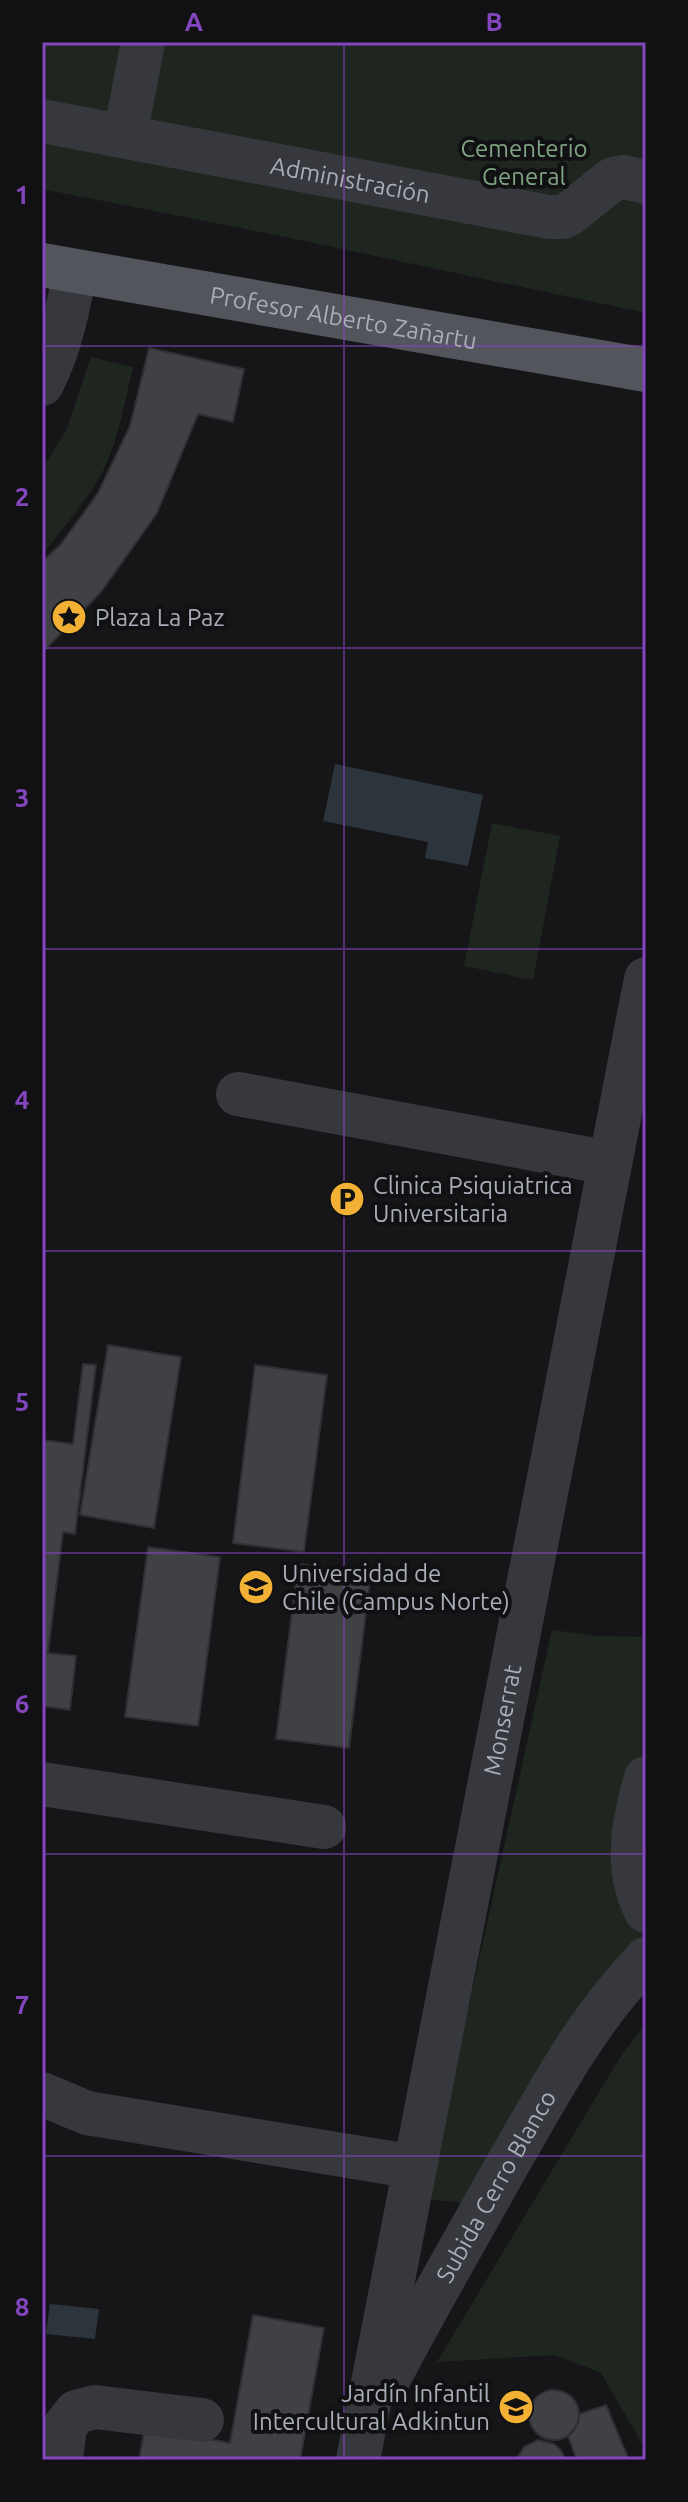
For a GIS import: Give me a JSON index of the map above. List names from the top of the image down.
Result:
{
  "streets": {
    "main road": ["Profesor Alberto Zañartu"],
    "street": ["Administración", "Monserrat", "Subida Cerro Blanco"]
  },
  "crossings": [
    ["Monserrat", "Subida Cerro Blanco"]
  ],
  "parks": ["Cementerio General"],
  "places": {
    "place": ["Plaza La Paz"],
    "parking": ["Clinica Psiquiatrica Universitaria"],
    "school or university": ["Universidad de Chile (Campus Norte)", "Jardín Infantil Intercultural Adkintun"]
  },
  "grid": {
    "columns": ["A", "B"],
    "rows": [
      "1",
      "2",
      "3",
      "4",
      "5",
      "6",
      "7",
      "8"
    ]
  }
}
